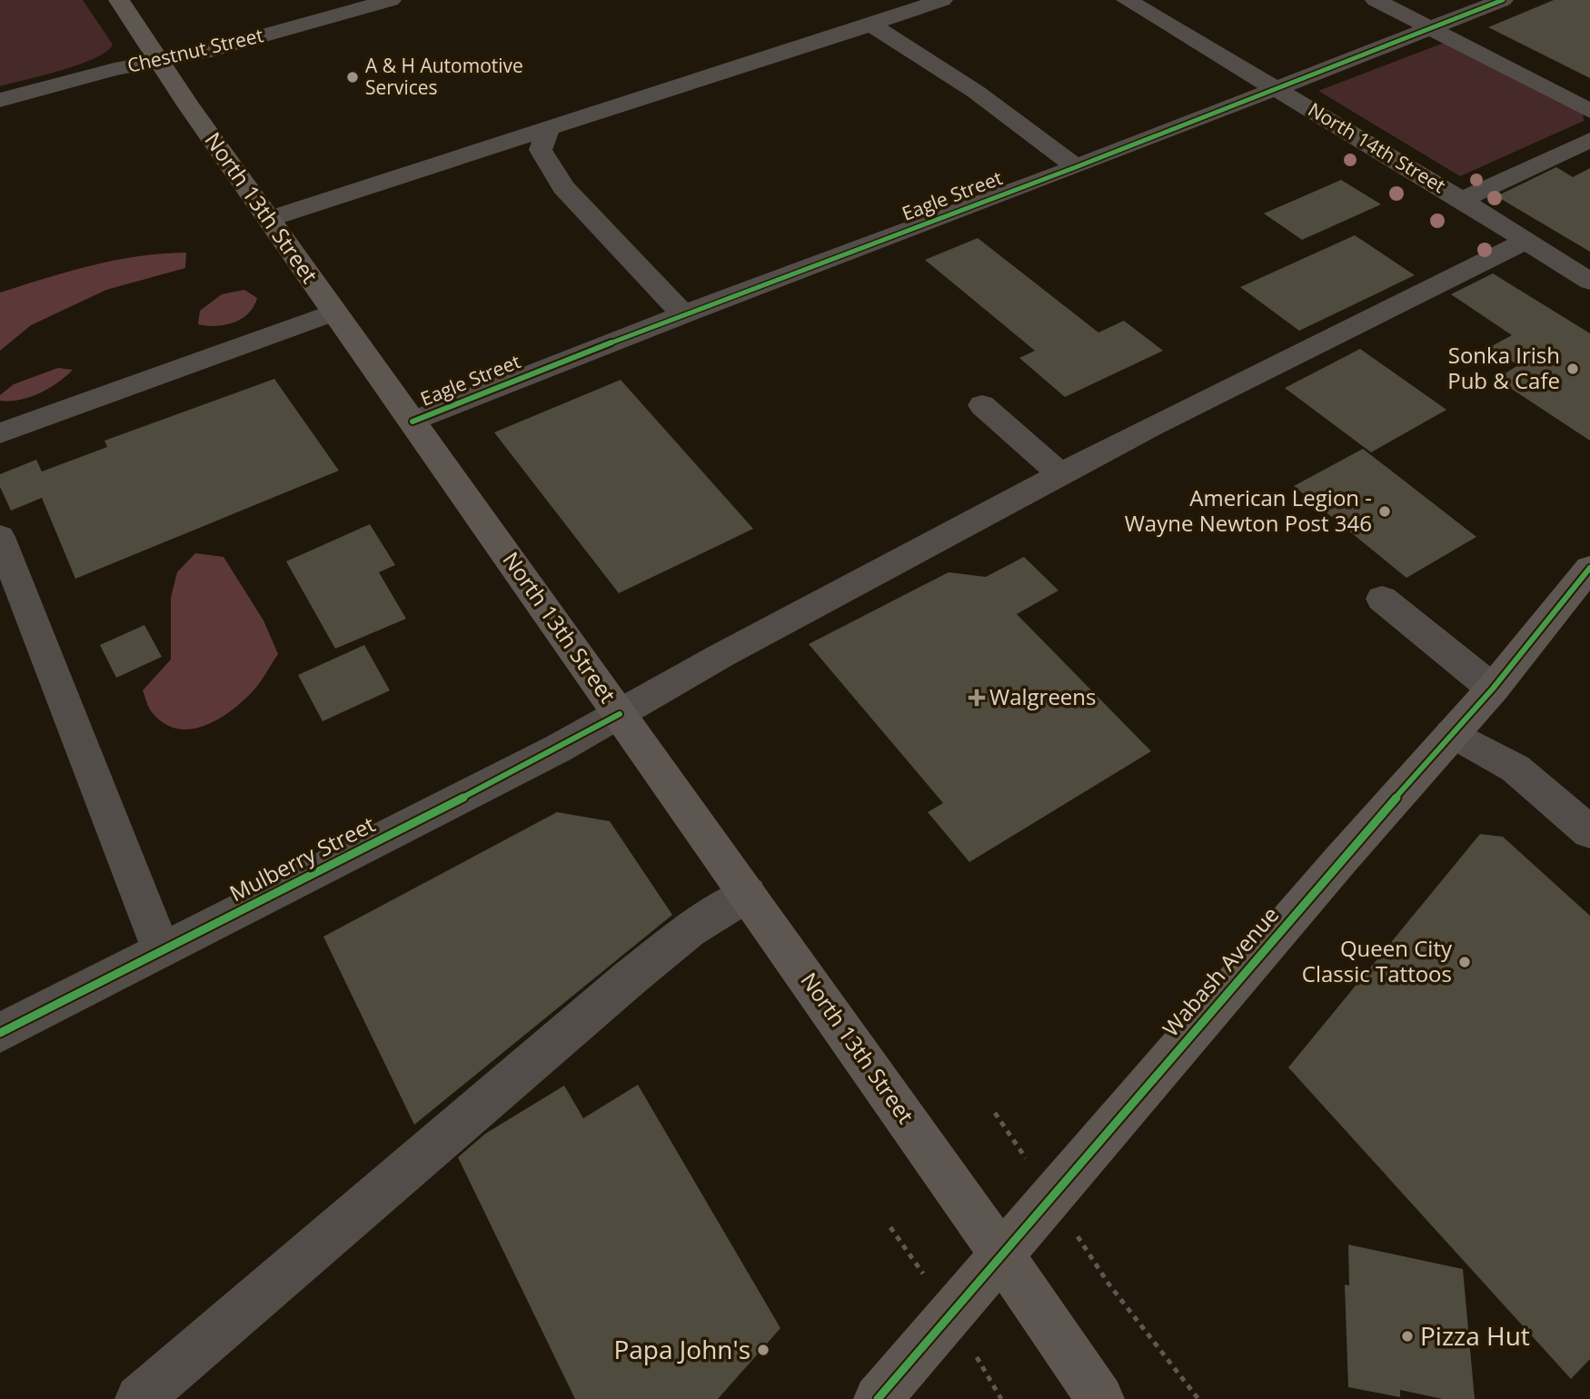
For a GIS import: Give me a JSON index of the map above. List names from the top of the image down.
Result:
{
  "streets": {
    "main road": ["North 13th Street", "Wabash Avenue"],
    "street": [
      "Chestnut Street",
      "North 14th Street",
      "Eagle Street",
      "Mulberry Street"
    ]
  },
  "crossings": [
    ["Chestnut Street", "North 13th Street"],
    ["North 14th Street", "Eagle Street"],
    ["North 14th Street", "Mulberry Street"],
    ["Eagle Street", "North 13th Street"],
    ["North 13th Street", "Mulberry Street"],
    ["North 13th Street", "Wabash Avenue"]
  ],
  "places": {
    "other": [
      "A & H Automotive Services",
      "Sonka Irish Pub & Cafe",
      "American Legion - Wayne Newton Post 346",
      "Queen City Classic Tattoos",
      "Pizza Hut",
      "Papa John's"
    ],
    "health": ["Walgreens"]
  }
}
